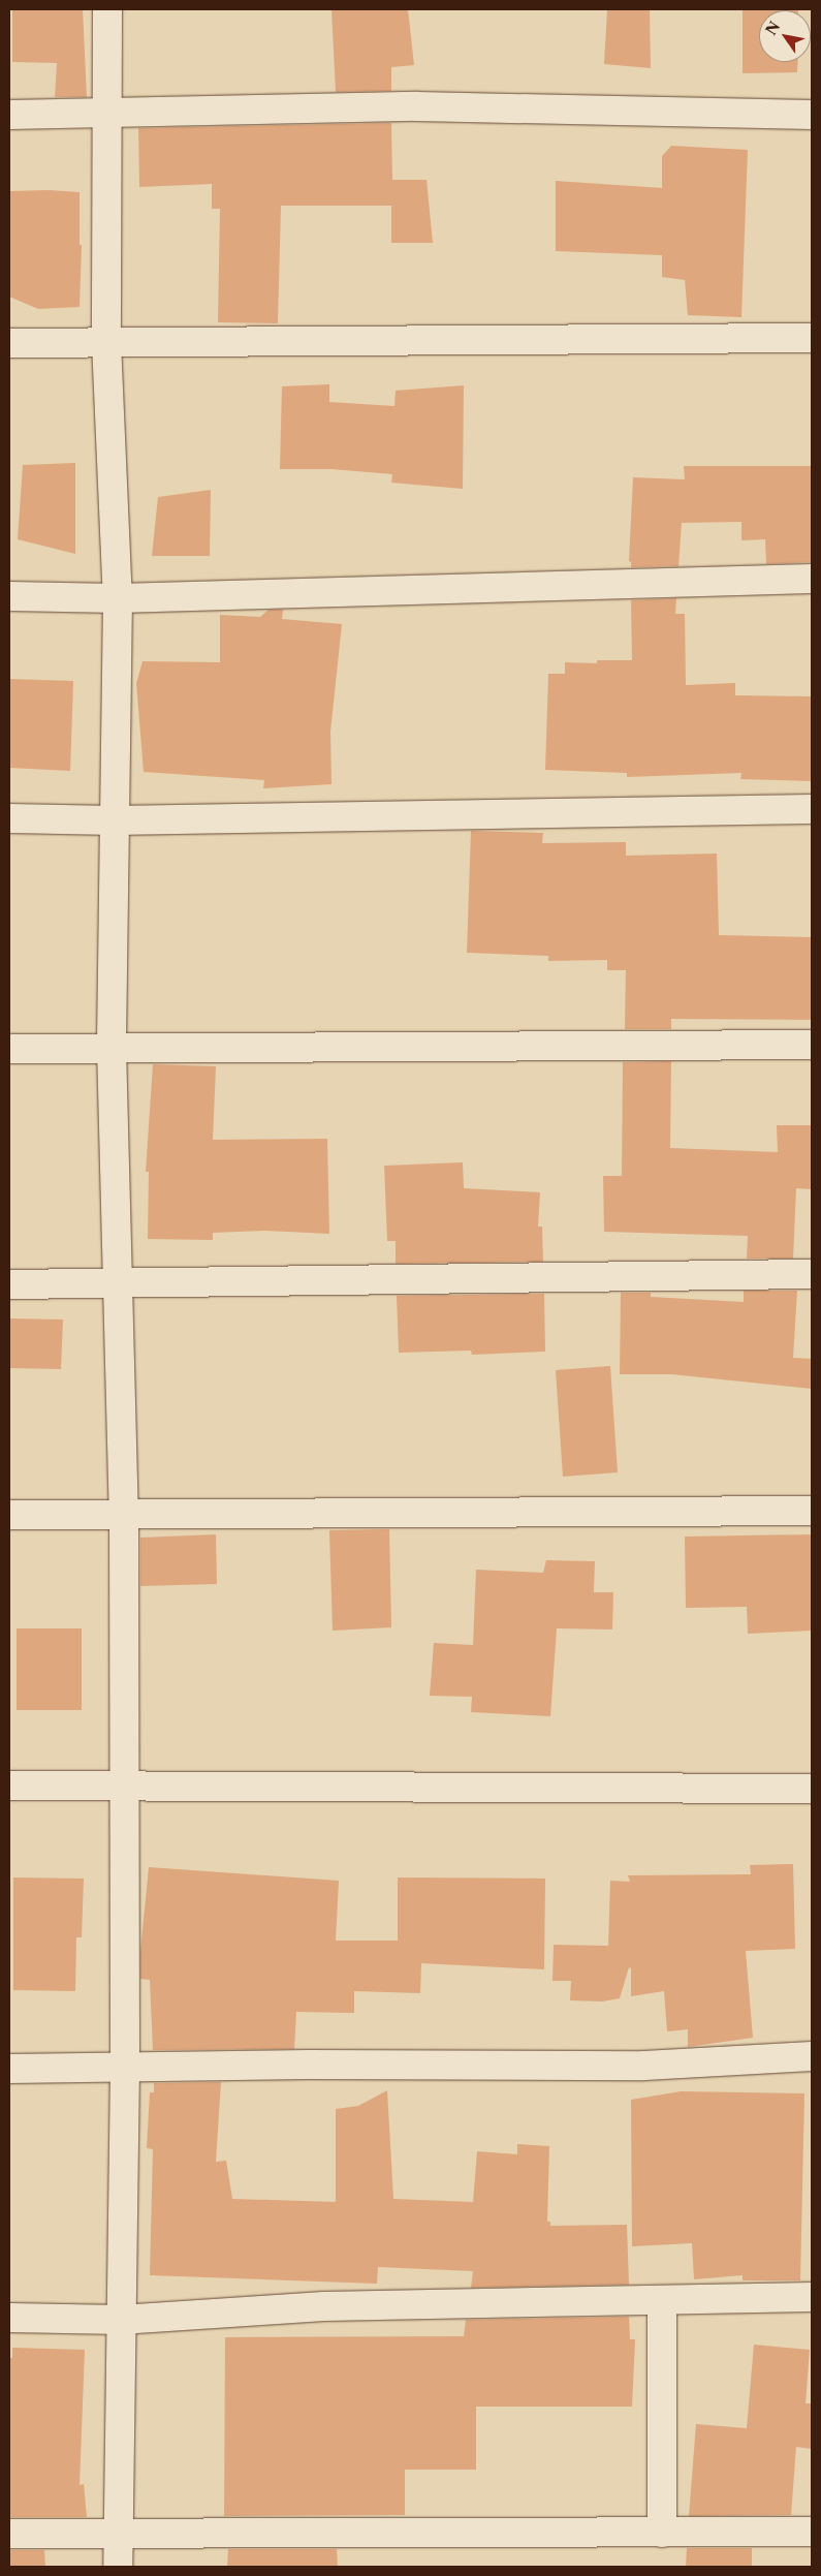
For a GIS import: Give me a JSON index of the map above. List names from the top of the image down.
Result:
{
  "north": "top left"
}
